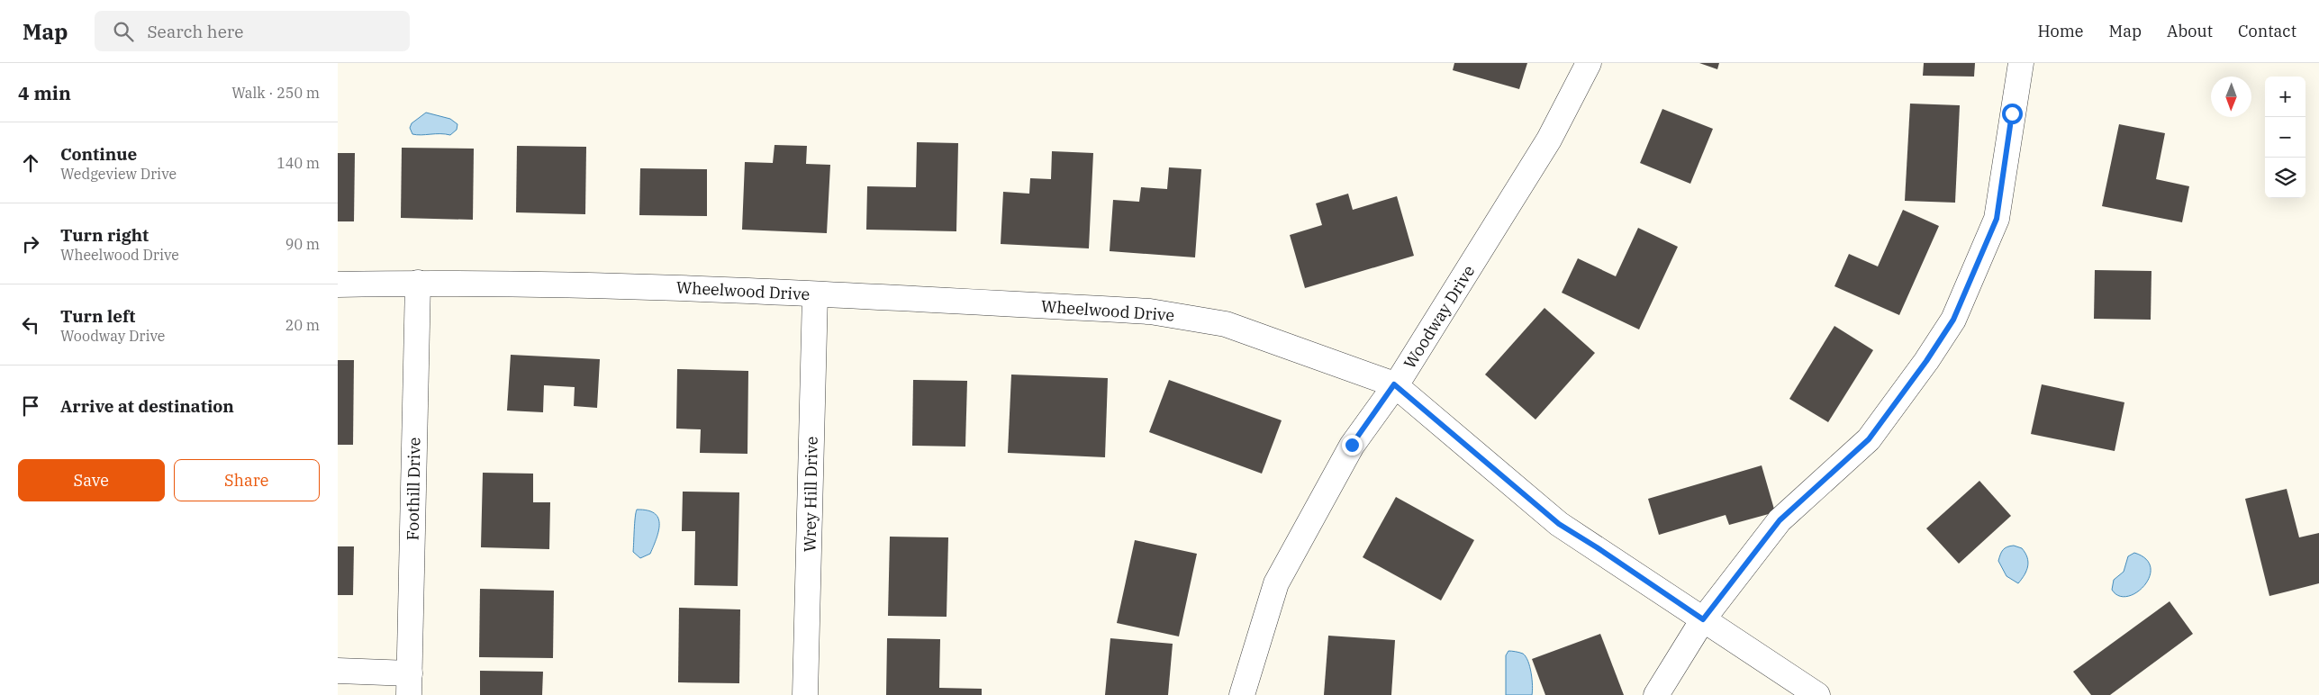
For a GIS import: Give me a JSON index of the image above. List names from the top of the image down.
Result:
{
  "streets": {
    "street": [
      "Wheelwood Drive",
      "Woodway Drive",
      "Foothill Drive",
      "Wrey Hill Drive"
    ]
  },
  "crossings": [
    ["Wheelwood Drive", "Woodway Drive"],
    ["Wheelwood Drive", "Foothill Drive"],
    ["Wheelwood Drive", "Wrey Hill Drive"]
  ],
  "north": "bottom",
  "page": {
    "header": "Map",
    "search": "Search here",
    "nav": [
      "Home",
      "Map",
      "About",
      "Contact"
    ],
    "heading": ["4 min", "Walk · 250 m"],
    "map_buttons": ["+", "−"],
    "list": [
      ["Continue", "Wedgeview Drive", "140 m"],
      ["Turn right", "Wheelwood Drive", "90 m"],
      ["Turn left", "Woodway Drive", "20 m"],
      "Arrive at destination"
    ],
    "buttons": ["Save", "Share"]
  }
}
